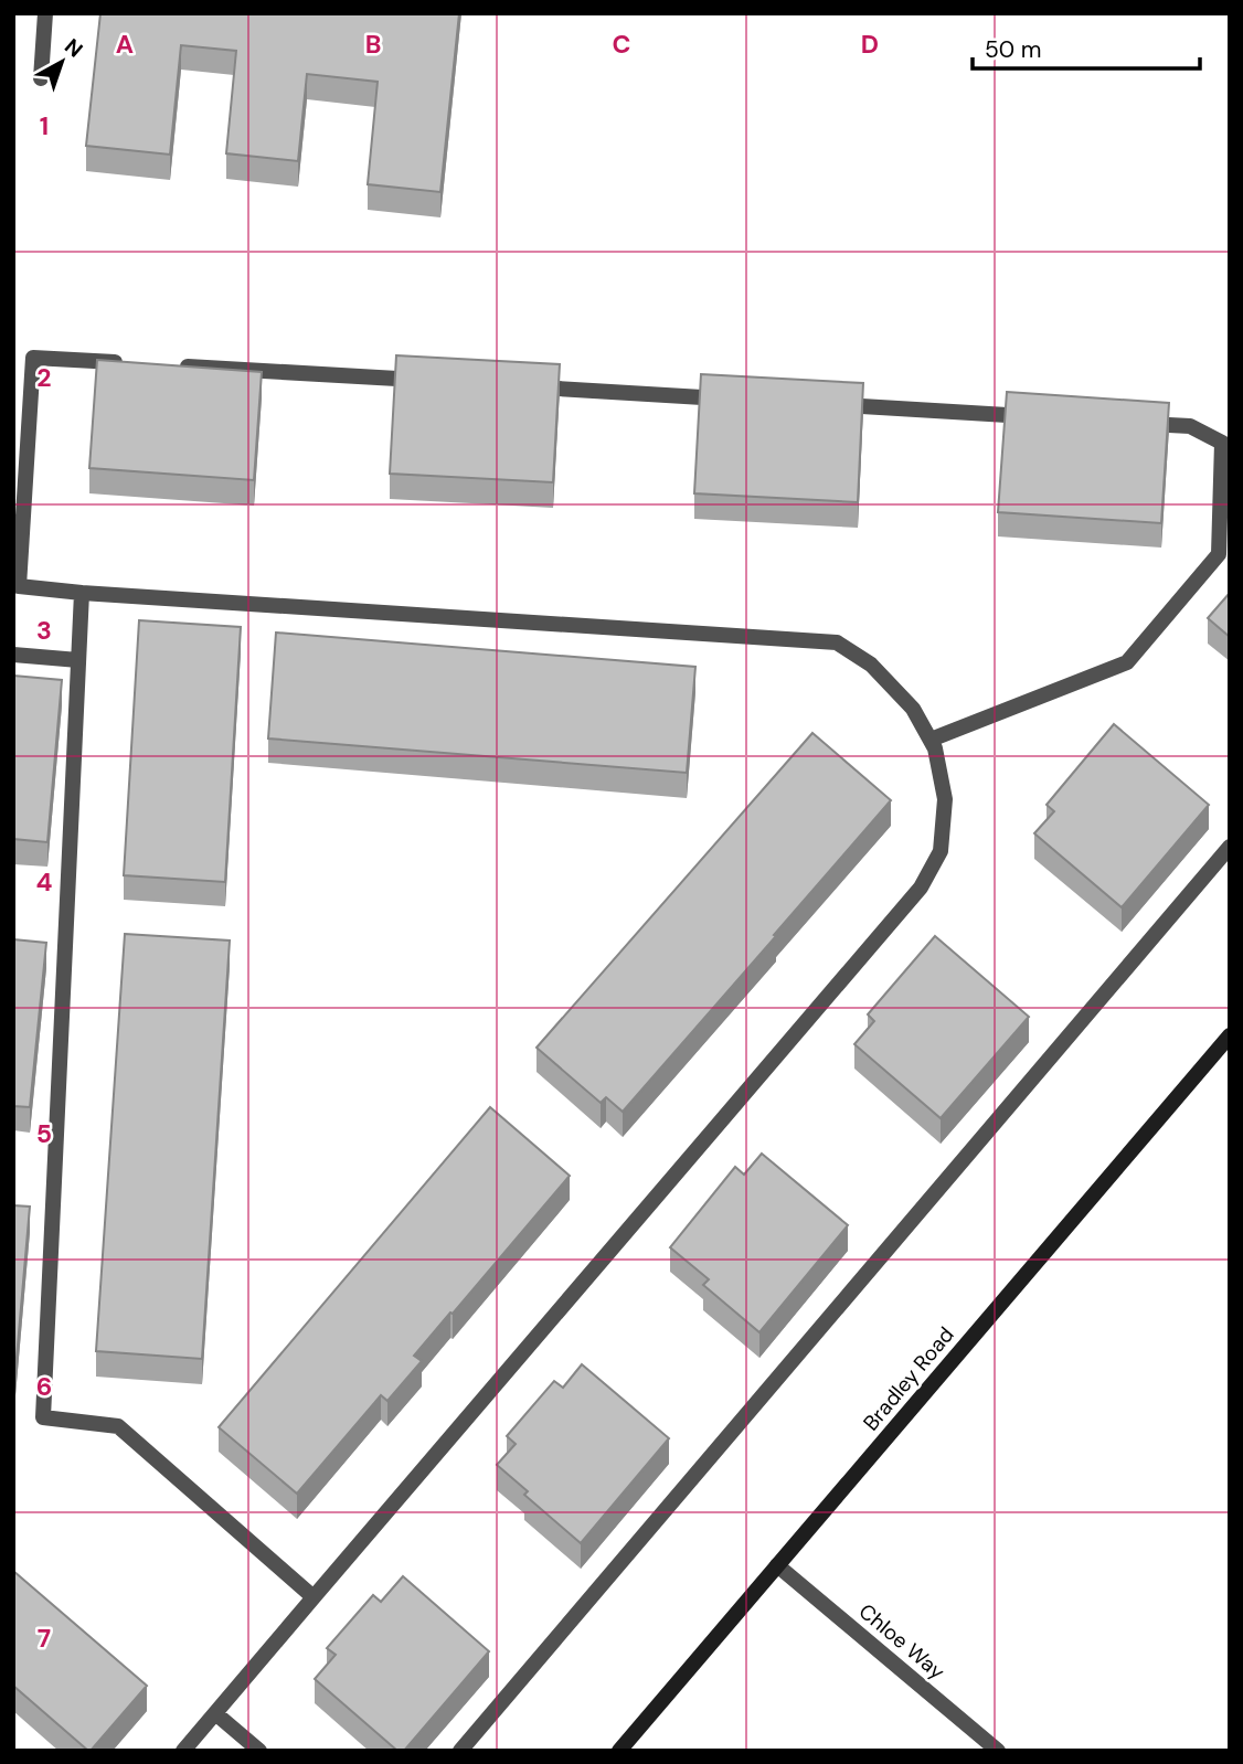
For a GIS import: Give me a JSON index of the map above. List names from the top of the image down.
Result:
{
  "streets": {
    "street": ["Bradley Road", "Chloe Way"]
  },
  "crossings": [
    ["Bradley Road", "Chloe Way"]
  ],
  "scale_bar": "50 m",
  "north": "top right",
  "grid": {
    "columns": [
      "A",
      "B",
      "C",
      "D"
    ],
    "rows": [
      "1",
      "2",
      "3",
      "4",
      "5",
      "6",
      "7"
    ]
  }
}
